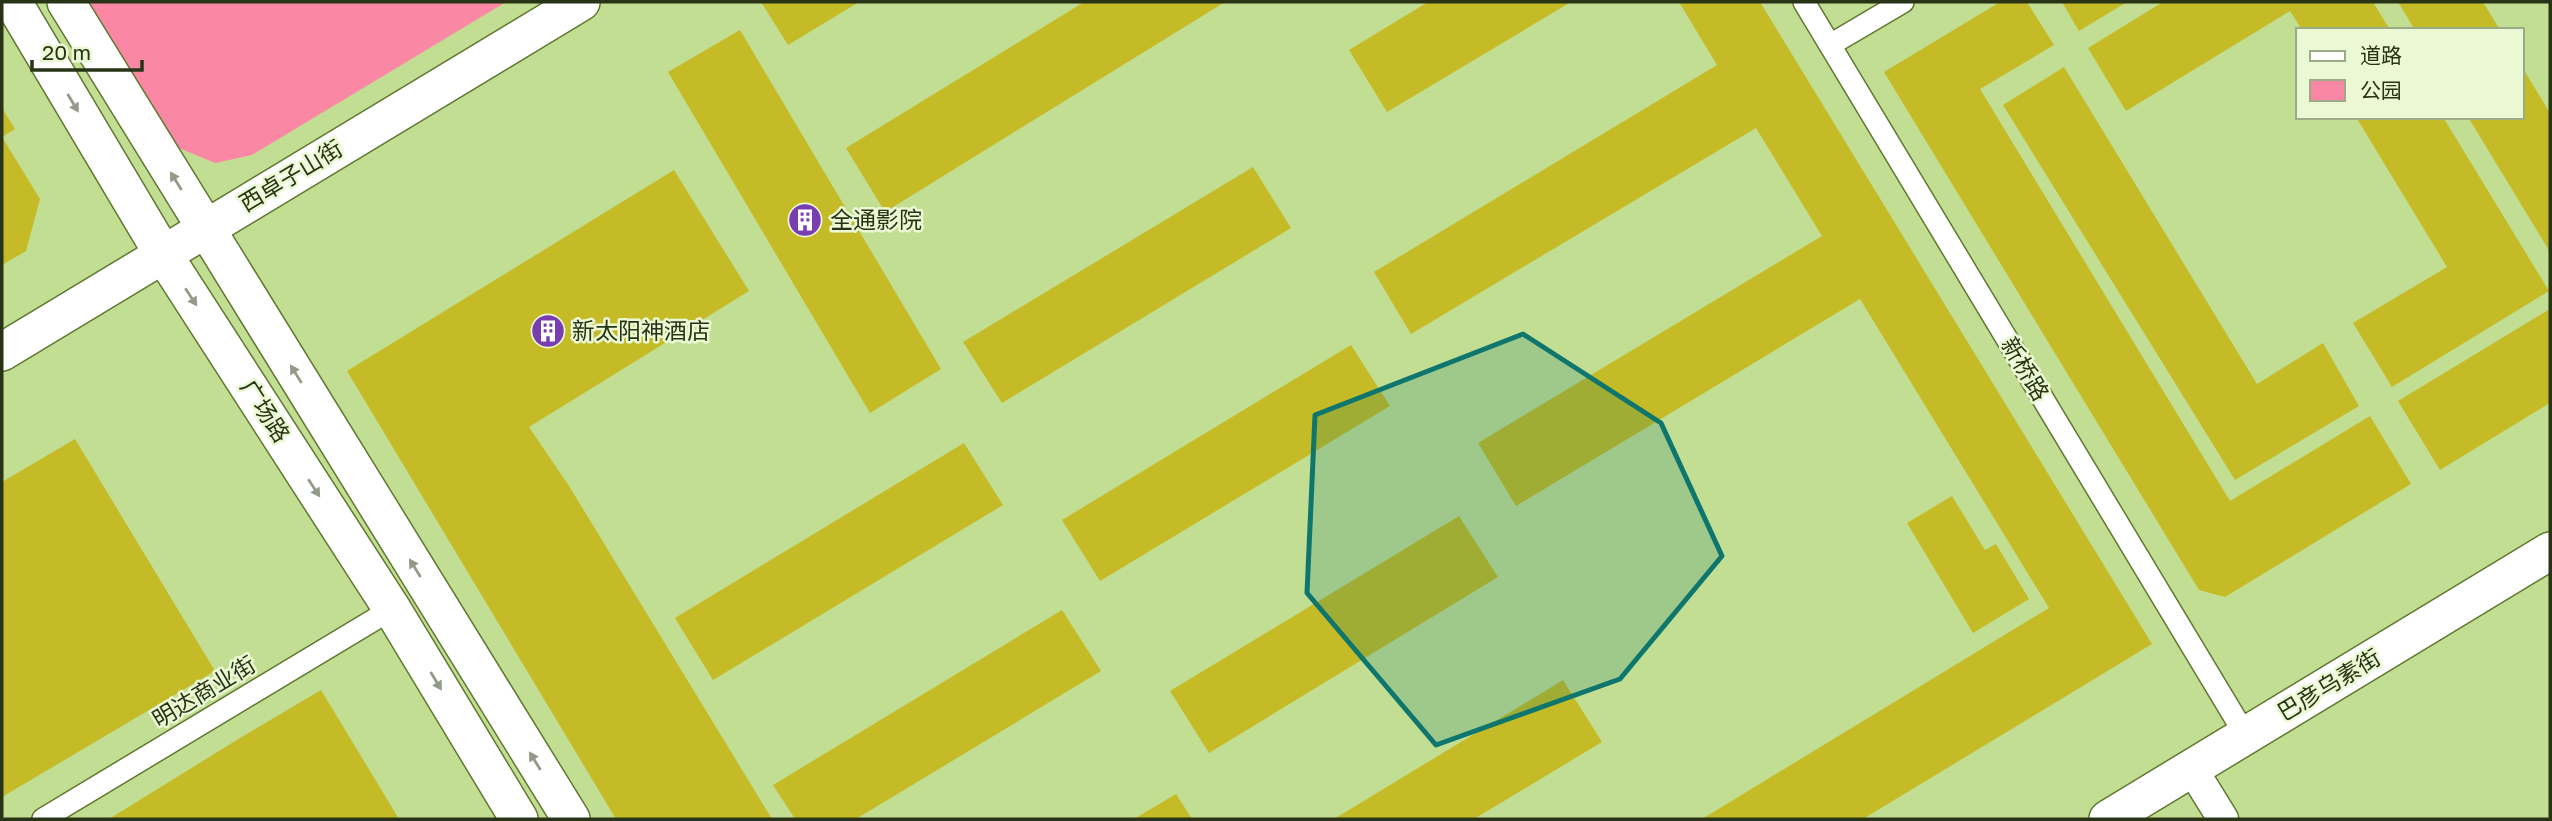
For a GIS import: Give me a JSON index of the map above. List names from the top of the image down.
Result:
{
  "streets": {
    "street": [
      "西卓子山街",
      "新桥路",
      "广场路",
      "巴彦乌素街",
      "明达商业街"
    ]
  },
  "crossings": [
    ["西卓子山街", "广场路"],
    ["新桥路", "巴彦乌素街"],
    ["广场路", "明达商业街"]
  ],
  "places": {
    "building": ["全通影院", "新太阳神酒店"]
  },
  "legend": ["道路", "公园"],
  "scale_bar": "20 m"
}
